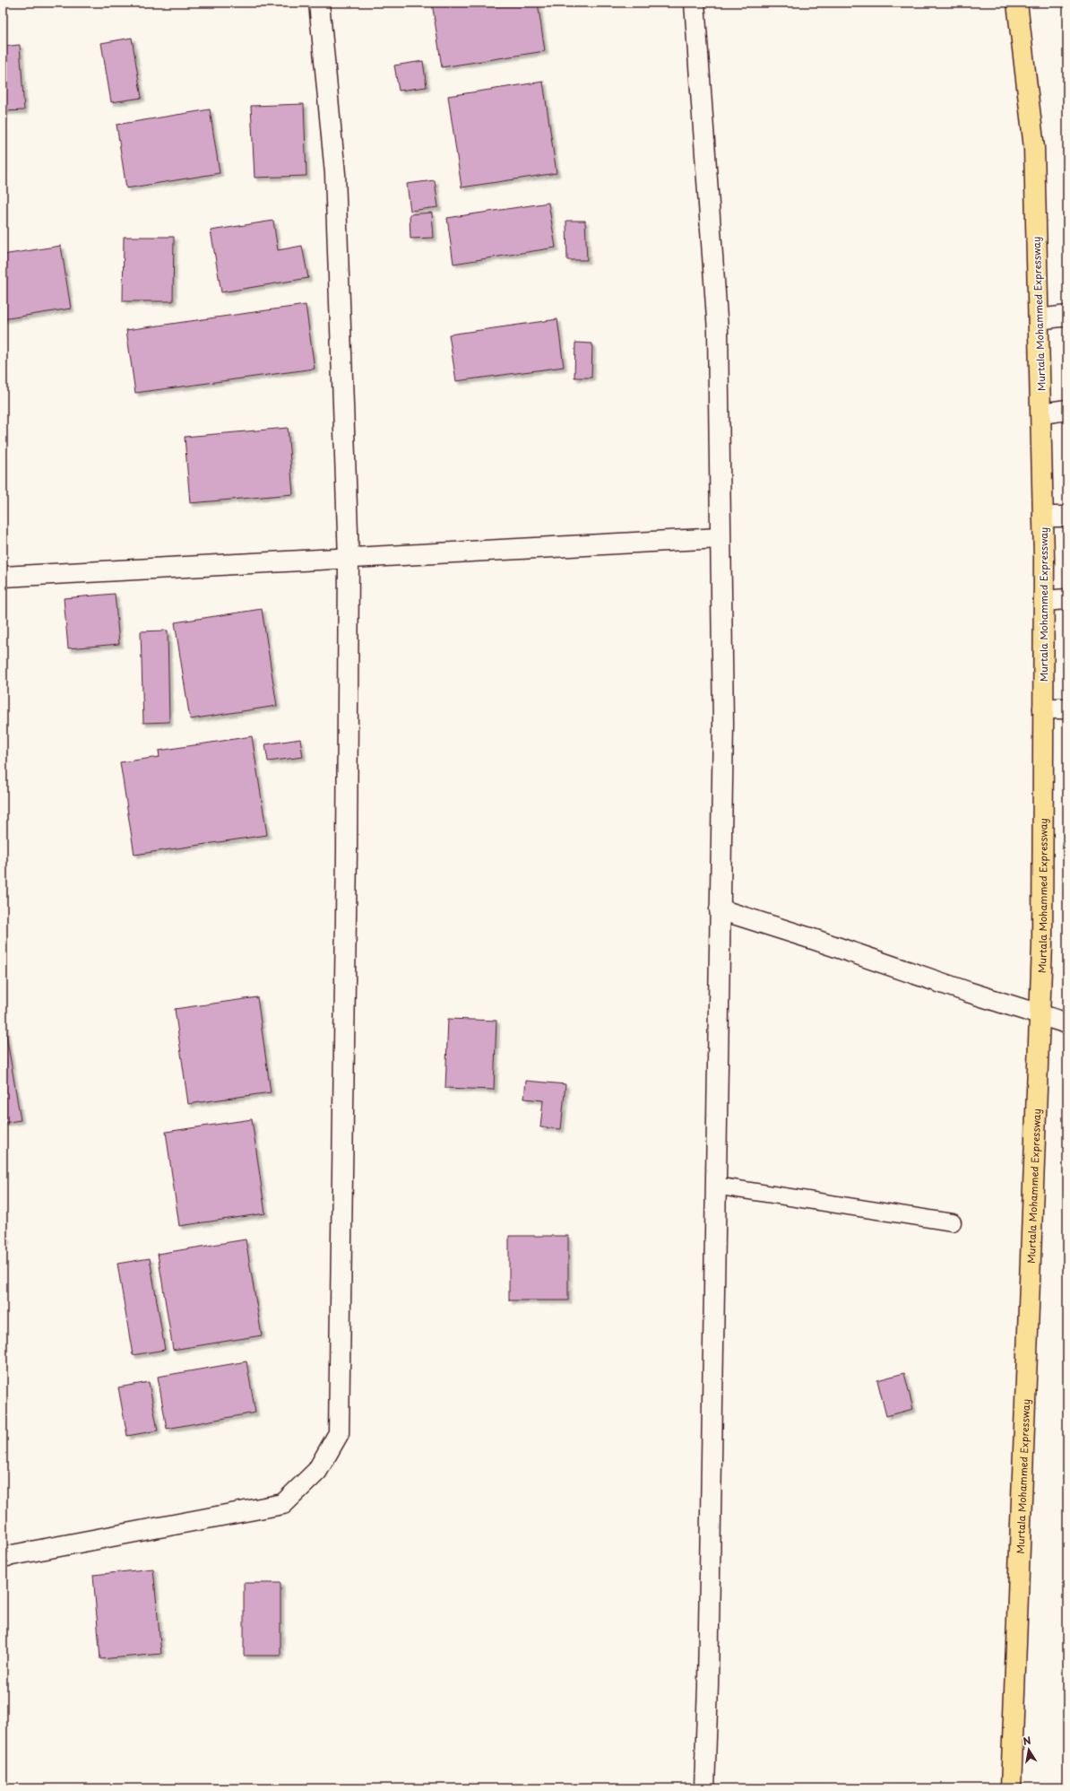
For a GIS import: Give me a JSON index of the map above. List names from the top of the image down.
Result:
{
  "streets": {
    "main road": ["Murtala Mohammed Expressway"]
  },
  "north": "top"
}
